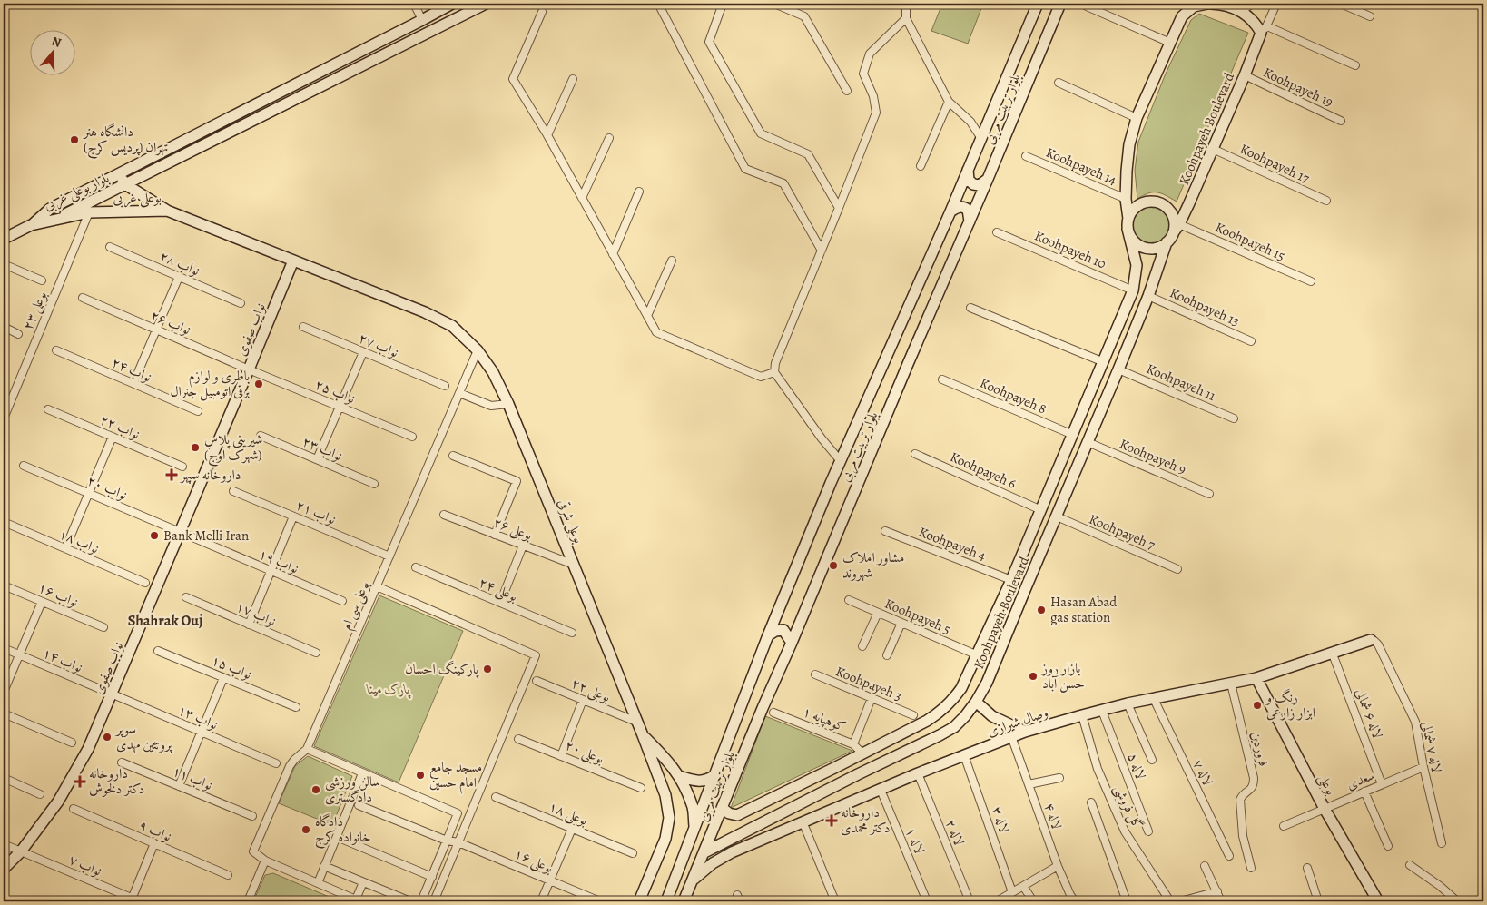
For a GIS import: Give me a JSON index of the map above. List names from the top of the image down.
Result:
{
  "streets": {
    "main road": [
      "بلوار تربیت مربی",
      "Koohpayeh Boulevard",
      "بلوار بوعلی غربی",
      "بوعلی غربی",
      "نواب صفوی",
      "بوعلی شرقی",
      "وصال شیرازی",
      "بوعلی"
    ],
    "street": [
      "Koohpayeh 19",
      "Koohpayeh 17",
      "Koohpayeh 14",
      "Koohpayeh 15",
      "Koohpayeh 10",
      "نواب ۲۸",
      "Koohpayeh 13",
      "بوعلی ۲۳",
      "نواب ۲۶",
      "نواب ۲۷",
      "نواب ۲۴",
      "Koohpayeh 11",
      "نواب ۲۵",
      "Koohpayeh 8",
      "نواب ۲۲",
      "نواب ۲۳",
      "Koohpayeh 9",
      "Koohpayeh 6",
      "نواب ۲۰",
      "نواب ۲۱",
      "بوعلی ۲۶",
      "Koohpayeh 7",
      "نواب ۱۸",
      "Koohpayeh 4",
      "نواب ۱۹",
      "بوعلی ۲۴",
      "نواب ۱۶",
      "بوعلی سی ام",
      "نواب ۱۷",
      "Koohpayeh 5",
      "نواب ۱۴",
      "نواب ۱۵",
      "Koohpayeh 3",
      "بوعلی ۲۲",
      "لاله ۶ شمالی",
      "نواب ۱۳",
      "کوهپایه ۱",
      "لاله ۷ شمالی",
      "فروردین",
      "بوعلی ۲۰",
      "لاله ۵",
      "لاله ۷",
      "نواب ۱۱",
      "سعدی",
      "گل فروشی",
      "بوعلی ۱۸",
      "لاله ۴",
      "لاله ۳",
      "نواب ۹",
      "لاله ۲",
      "لاله ۱",
      "بوعلی ۱۶",
      "نواب ۷"
    ]
  },
  "crossings": [
    ["Koohpayeh 19", "Koohpayeh Boulevard"],
    ["بلوار تربیت مربی", "Koohpayeh Boulevard"],
    ["بلوار تربیت مربی", "وصال شیرازی"],
    ["Koohpayeh Boulevard", "Koohpayeh 17"],
    ["Koohpayeh Boulevard", "Koohpayeh 14"],
    ["Koohpayeh Boulevard", "Koohpayeh 15"],
    ["Koohpayeh Boulevard", "Koohpayeh 10"],
    ["Koohpayeh Boulevard", "Koohpayeh 13"],
    ["Koohpayeh Boulevard", "Koohpayeh 11"],
    ["Koohpayeh Boulevard", "Koohpayeh 8"],
    ["Koohpayeh Boulevard", "Koohpayeh 9"],
    ["Koohpayeh Boulevard", "Koohpayeh 6"],
    ["Koohpayeh Boulevard", "Koohpayeh 7"],
    ["Koohpayeh Boulevard", "Koohpayeh 4"],
    ["Koohpayeh Boulevard", "Koohpayeh 5"],
    ["Koohpayeh Boulevard", "کوهپایه ۱"],
    ["بلوار بوعلی غربی", "بوعلی غربی"],
    ["بوعلی غربی", "بوعلی ۲۳"],
    ["بوعلی غربی", "نواب صفوی"],
    ["بوعلی غربی", "بوعلی شرقی"],
    ["نواب ۲۶", "نواب صفوی"],
    ["نواب ۲۶", "نواب ۲۵"],
    ["نواب صفوی", "نواب ۲۵"],
    ["نواب صفوی", "نواب ۲۰"],
    ["نواب صفوی", "بوعلی شرقی"],
    ["نواب صفوی", "نواب ۱۹"],
    ["نواب صفوی", "نواب ۱۴"],
    ["نواب صفوی", "نواب ۱۳"],
    ["نواب صفوی", "نواب ۷"],
    ["نواب ۲۰", "نواب ۱۹"],
    ["نواب ۲۱", "بوعلی سی ام"],
    ["بوعلی شرقی", "بوعلی ۲۶"],
    ["بوعلی شرقی", "بوعلی سی ام"],
    ["بوعلی شرقی", "بوعلی ۲۲"],
    ["نواب ۱۴", "نواب ۱۳"],
    ["لاله ۶ شمالی", "وصال شیرازی"],
    ["لاله ۶ شمالی", "سعدی"],
    ["وصال شیرازی", "لاله ۷ شمالی"],
    ["وصال شیرازی", "فروردین"],
    ["وصال شیرازی", "لاله ۵"],
    ["وصال شیرازی", "لاله ۷"],
    ["وصال شیرازی", "بوعلی"],
    ["وصال شیرازی", "گل فروشی"],
    ["وصال شیرازی", "لاله ۴"],
    ["وصال شیرازی", "لاله ۳"],
    ["وصال شیرازی", "لاله ۲"],
    ["وصال شیرازی", "لاله ۱"],
    ["لاله ۷ شمالی", "سعدی"],
    ["سعدی", "بوعلی"]
  ],
  "districts": ["Shahrak Ouj"],
  "parks": ["پارک مینا"],
  "places": {
    "other": [
      "دانشگاه هنر تهران (پردیس کرج)",
      "باطری و لوازم برقی اتومبیل جنرال",
      "شیرینی پلاس (شهرک اوج)",
      "Bank Melli Iran",
      "مشاور املاک شهروند",
      "Hasan Abad gas station",
      "پارکینگ احسان",
      "بازار روز حسن آباد",
      "رنگ و ابزار زارعی",
      "سوپر پروتئین مهدی",
      "مسجد جامع امام حسین",
      "سالن ورزشی دادگستری",
      "دادگاه خانواده کرج"
    ],
    "health": ["داروخانه سپهر", "داروخانه دکتر دلخوش", "داروخانه دکتر محمدی"]
  },
  "north": "top"
}
